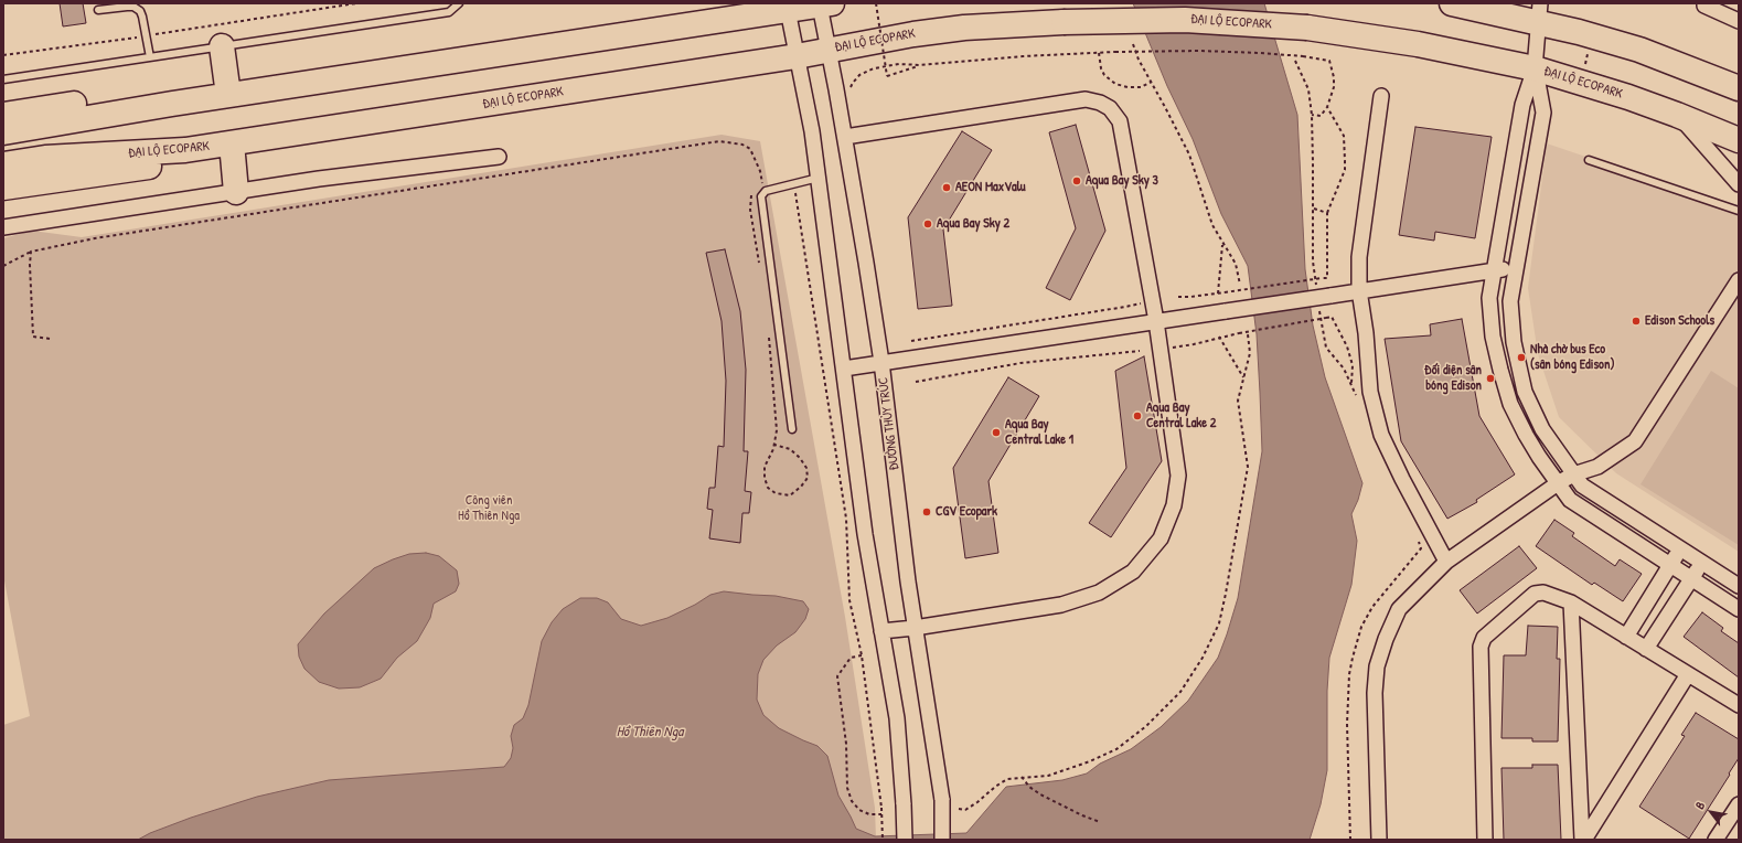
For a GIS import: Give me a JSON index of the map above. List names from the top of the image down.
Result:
{
  "streets": {
    "highway": ["ĐẠI LỘ ECOPARK"],
    "street": ["ĐƯỜNG THỦY TRÚC"]
  },
  "crossings": [
    ["ĐẠI LỘ ECOPARK", "ĐƯỜNG THỦY TRÚC"]
  ],
  "water": ["Hồ Thiên Nga"],
  "parks": ["Công viên Hồ Thiên Nga"],
  "places": [
    "Aqua Bay Sky 3",
    "AEON MaxValu",
    "Aqua Bay Sky 2",
    "Edison Schools",
    "Nhà chờ bus Eco (sân bóng Edison)",
    "Đối diện sân bóng Edison",
    "Aqua Bay Central Lake 2",
    "Aqua Bay Central Lake 1",
    "CGV Ecopark"
  ],
  "north": "top left"
}
